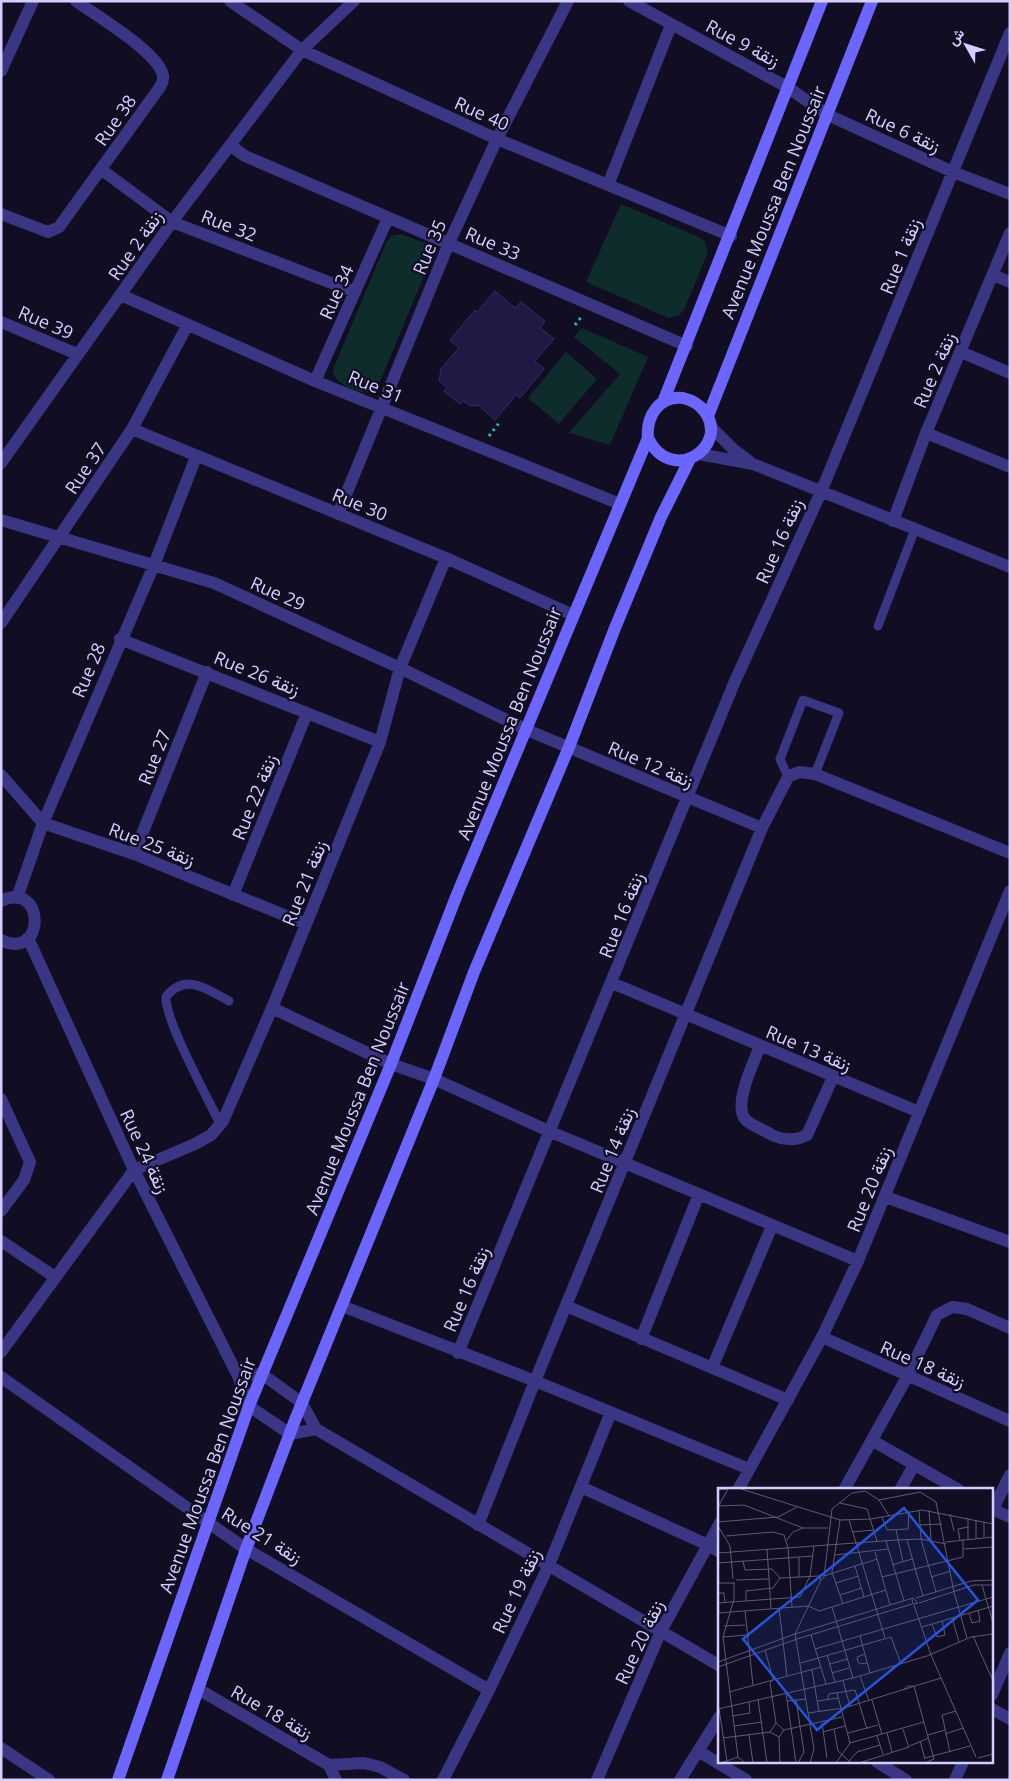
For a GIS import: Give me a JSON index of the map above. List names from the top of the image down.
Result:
{
  "streets": {
    "street": [
      "Rue 9 زنقة",
      "Rue 40",
      "Rue 38",
      "Rue 6 زنقة",
      "Avenue Moussa Ben Noussair",
      "Rue 32",
      "Rue 33",
      "Rue 2 زنقة",
      "Rue 35",
      "Rue 1 زنقة",
      "Rue 34",
      "Rue 39",
      "Rue 31",
      "Rue 37",
      "Rue 30",
      "Rue 16 زنقة",
      "Rue 29",
      "Rue 28",
      "Rue 26 زنقة",
      "Rue 27",
      "Rue 12 زنقة",
      "Rue 22 زنقة",
      "Rue 25 زنقة",
      "Rue 21 زنقة",
      "Rue 13 زنقة",
      "Rue 14 زنقة",
      "Rue 24 زنقة",
      "Rue 20 زنقة",
      "Rue 18 زنقة",
      "Rue 19 زنقة"
    ]
  },
  "crossings": [
    ["Rue 9 زنقة", "Rue 6 زنقة"],
    ["Rue 9 زنقة", "Avenue Moussa Ben Noussair"],
    ["Rue 40", "Avenue Moussa Ben Noussair"],
    ["Rue 40", "Rue 2 زنقة"],
    ["Rue 40", "Rue 35"],
    ["Rue 38", "Rue 32"],
    ["Rue 6 زنقة", "Avenue Moussa Ben Noussair"],
    ["Rue 6 زنقة", "Rue 1 زنقة"],
    ["Avenue Moussa Ben Noussair", "Rue 33"],
    ["Avenue Moussa Ben Noussair", "Rue 31"],
    ["Avenue Moussa Ben Noussair", "Rue 30"],
    ["Avenue Moussa Ben Noussair", "Rue 29"],
    ["Avenue Moussa Ben Noussair", "Rue 12 زنقة"],
    ["Avenue Moussa Ben Noussair", "Rue 21 زنقة"],
    ["Avenue Moussa Ben Noussair", "Rue 24 زنقة"],
    ["Rue 32", "Rue 2 زنقة"],
    ["Rue 32", "Rue 34"],
    ["Rue 33", "Rue 2 زنقة"],
    ["Rue 33", "Rue 35"],
    ["Rue 33", "Rue 34"],
    ["Rue 2 زنقة", "Rue 39"],
    ["Rue 2 زنقة", "Rue 31"],
    ["Rue 35", "Rue 31"],
    ["Rue 35", "Rue 30"],
    ["Rue 1 زنقة", "Rue 16 زنقة"],
    ["Rue 34", "Rue 31"],
    ["Rue 31", "Rue 37"],
    ["Rue 37", "Rue 30"],
    ["Rue 37", "Rue 29"],
    ["Rue 30", "Rue 28"],
    ["Rue 30", "Rue 21 زنقة"],
    ["Rue 16 زنقة", "Rue 12 زنقة"],
    ["Rue 16 زنقة", "Rue 13 زنقة"],
    ["Rue 29", "Rue 28"],
    ["Rue 29", "Rue 12 زنقة"],
    ["Rue 29", "Rue 21 زنقة"],
    ["Rue 28", "Rue 26 زنقة"],
    ["Rue 28", "Rue 25 زنقة"],
    ["Rue 26 زنقة", "Rue 27"],
    ["Rue 26 زنقة", "Rue 22 زنقة"],
    ["Rue 26 زنقة", "Rue 21 زنقة"],
    ["Rue 27", "Rue 25 زنقة"],
    ["Rue 12 زنقة", "Rue 14 زنقة"],
    ["Rue 22 زنقة", "Rue 25 زنقة"],
    ["Rue 25 زنقة", "Rue 21 زنقة"],
    ["Rue 21 زنقة", "Rue 24 زنقة"],
    ["Rue 21 زنقة", "Rue 19 زنقة"],
    ["Rue 13 زنقة", "Rue 14 زنقة"],
    ["Rue 13 زنقة", "Rue 20 زنقة"],
    ["Rue 20 زنقة", "Rue 18 زنقة"]
  ],
  "north": "top left"
}
